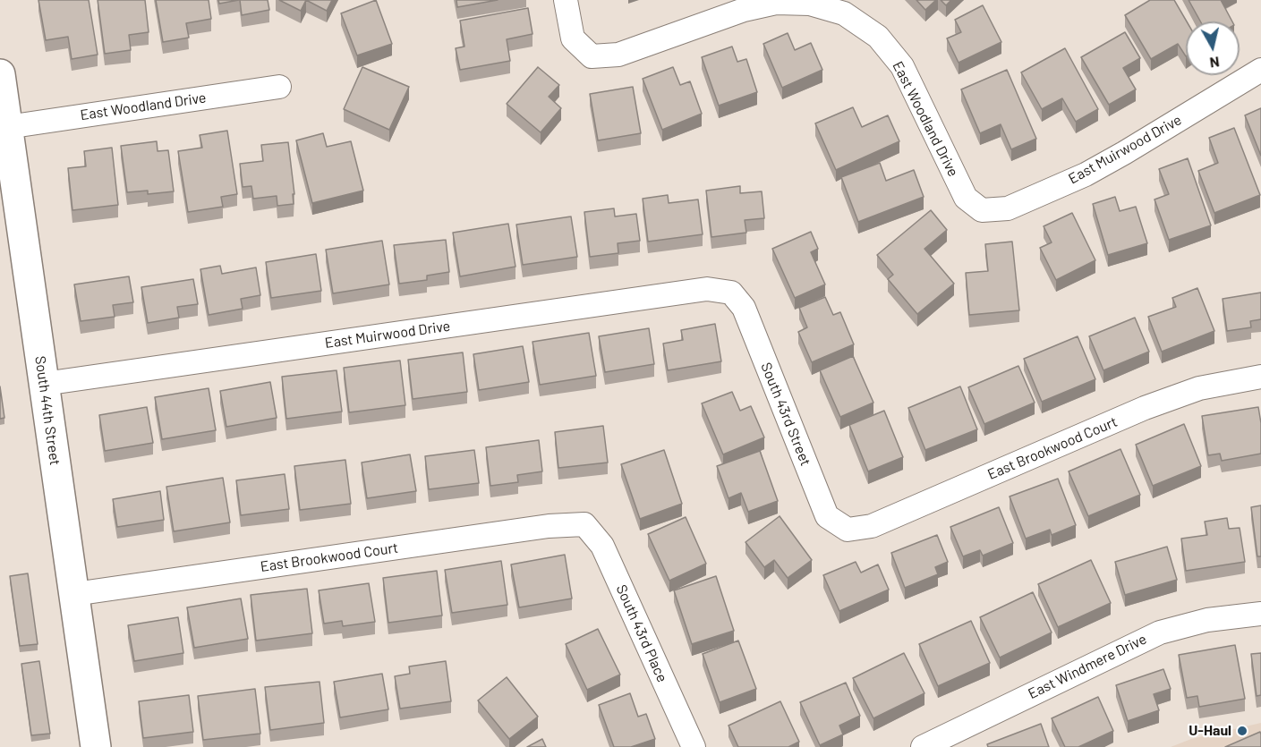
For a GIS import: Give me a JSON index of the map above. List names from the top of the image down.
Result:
{
  "streets": {
    "street": [
      "East Woodland Drive",
      "East Muirwood Drive",
      "South 44th Street",
      "South 43rd Street",
      "East Brookwood Court",
      "South 43rd Place",
      "East Windmere Drive"
    ]
  },
  "crossings": [
    ["East Woodland Drive", "East Muirwood Drive"],
    ["East Woodland Drive", "South 44th Street"],
    ["East Muirwood Drive", "South 44th Street"],
    ["East Muirwood Drive", "South 43rd Street"],
    ["South 44th Street", "East Brookwood Court"],
    ["South 43rd Street", "East Brookwood Court"],
    ["East Brookwood Court", "South 43rd Place"]
  ],
  "places": ["U-Haul"],
  "north": "bottom"
}
